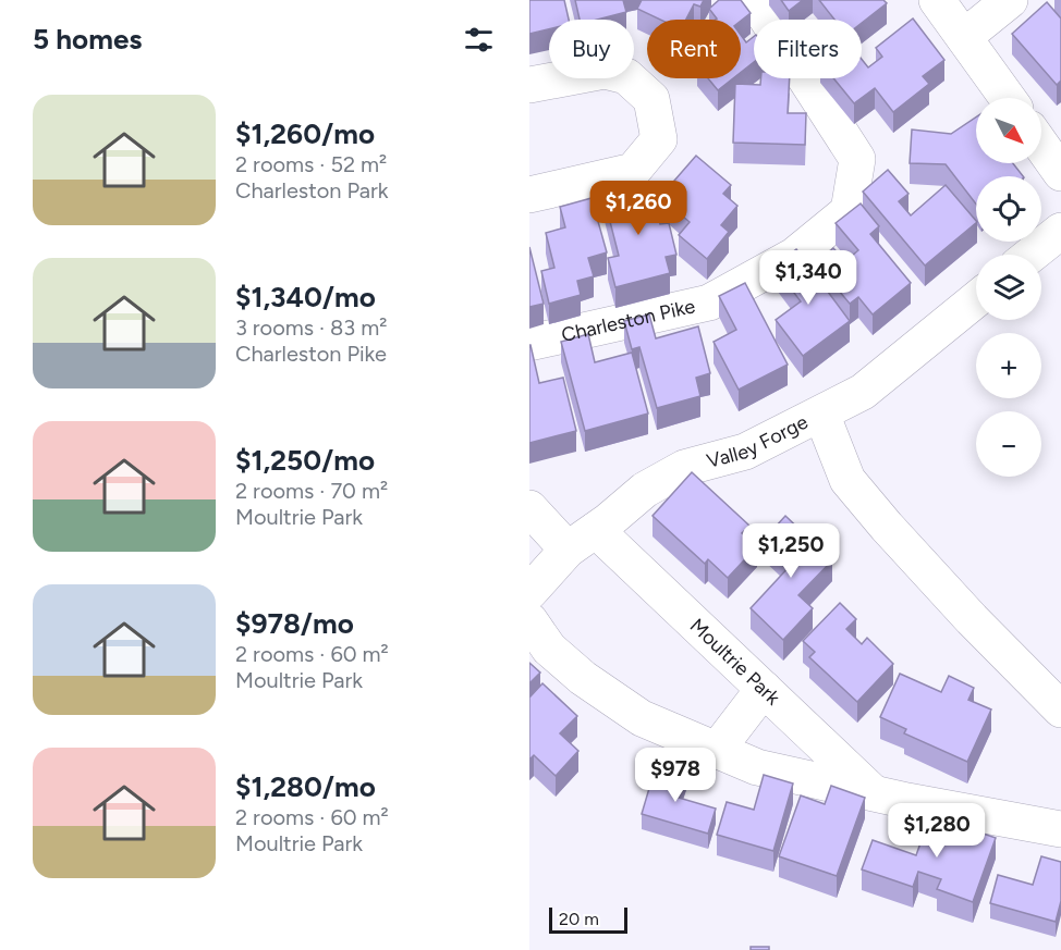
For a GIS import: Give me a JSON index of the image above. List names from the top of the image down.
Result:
{
  "streets": {
    "street": ["Charleston Pike", "Valley Forge", "Moultrie Park"]
  },
  "crossings": [
    ["Valley Forge", "Moultrie Park"]
  ],
  "scale_bar": "20 m",
  "north": "bottom right",
  "page": {
    "heading": "5 homes",
    "chip": ["Buy", "Rent", "Filters"],
    "list": [
      {
        "name": "$1,260/mo",
        "note": "2 rooms · 52 m² · Charleston Park"
      },
      {
        "name": "$1,340/mo",
        "note": "3 rooms · 83 m² · Charleston Pike"
      },
      {
        "name": "$1,250/mo",
        "note": "2 rooms · 70 m² · Moultrie Park"
      },
      {
        "name": "$978/mo",
        "note": "2 rooms · 60 m² · Moultrie Park"
      },
      {
        "name": "$1,280/mo",
        "note": "2 rooms · 60 m² · Moultrie Park"
      }
    ],
    "map_buttons": ["+", "−"],
    "price": [
      "$1,260",
      "$1,340",
      "$1,250",
      "$978",
      "$1,280"
    ],
    "scale": "20 m"
  }
}
